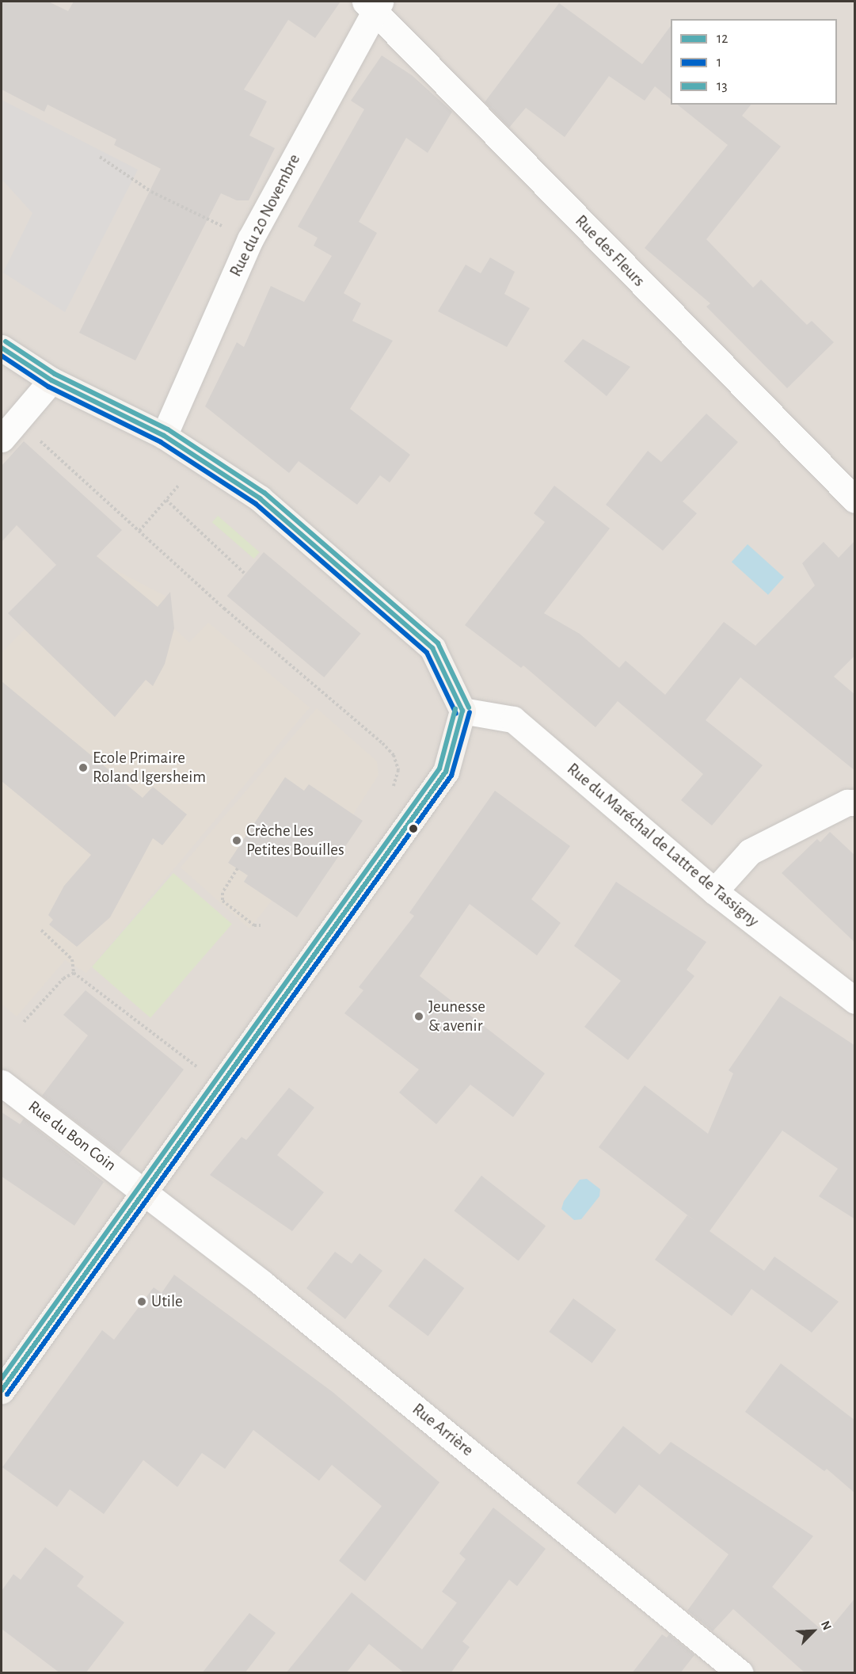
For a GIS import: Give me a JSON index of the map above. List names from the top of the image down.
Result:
{
  "streets": {
    "street": [
      "Rue du 20 Novembre",
      "Rue des Fleurs",
      "Rue du Maréchal de Lattre de Tassigny",
      "Rue du Bon Coin",
      "Rue Arrière"
    ]
  },
  "crossings": [
    ["Rue du 20 Novembre", "Rue des Fleurs"],
    ["Rue du Bon Coin", "Rue Arrière"]
  ],
  "places": [
    "Ecole Primaire Roland Igersheim",
    "Crèche Les Petites Bouilles",
    "Jeunesse & avenir",
    "Utile"
  ],
  "lines": ["transit line 13", "transit line 12", "transit line 1"],
  "legend": ["12", "1", "13"],
  "north": "top right"
}
